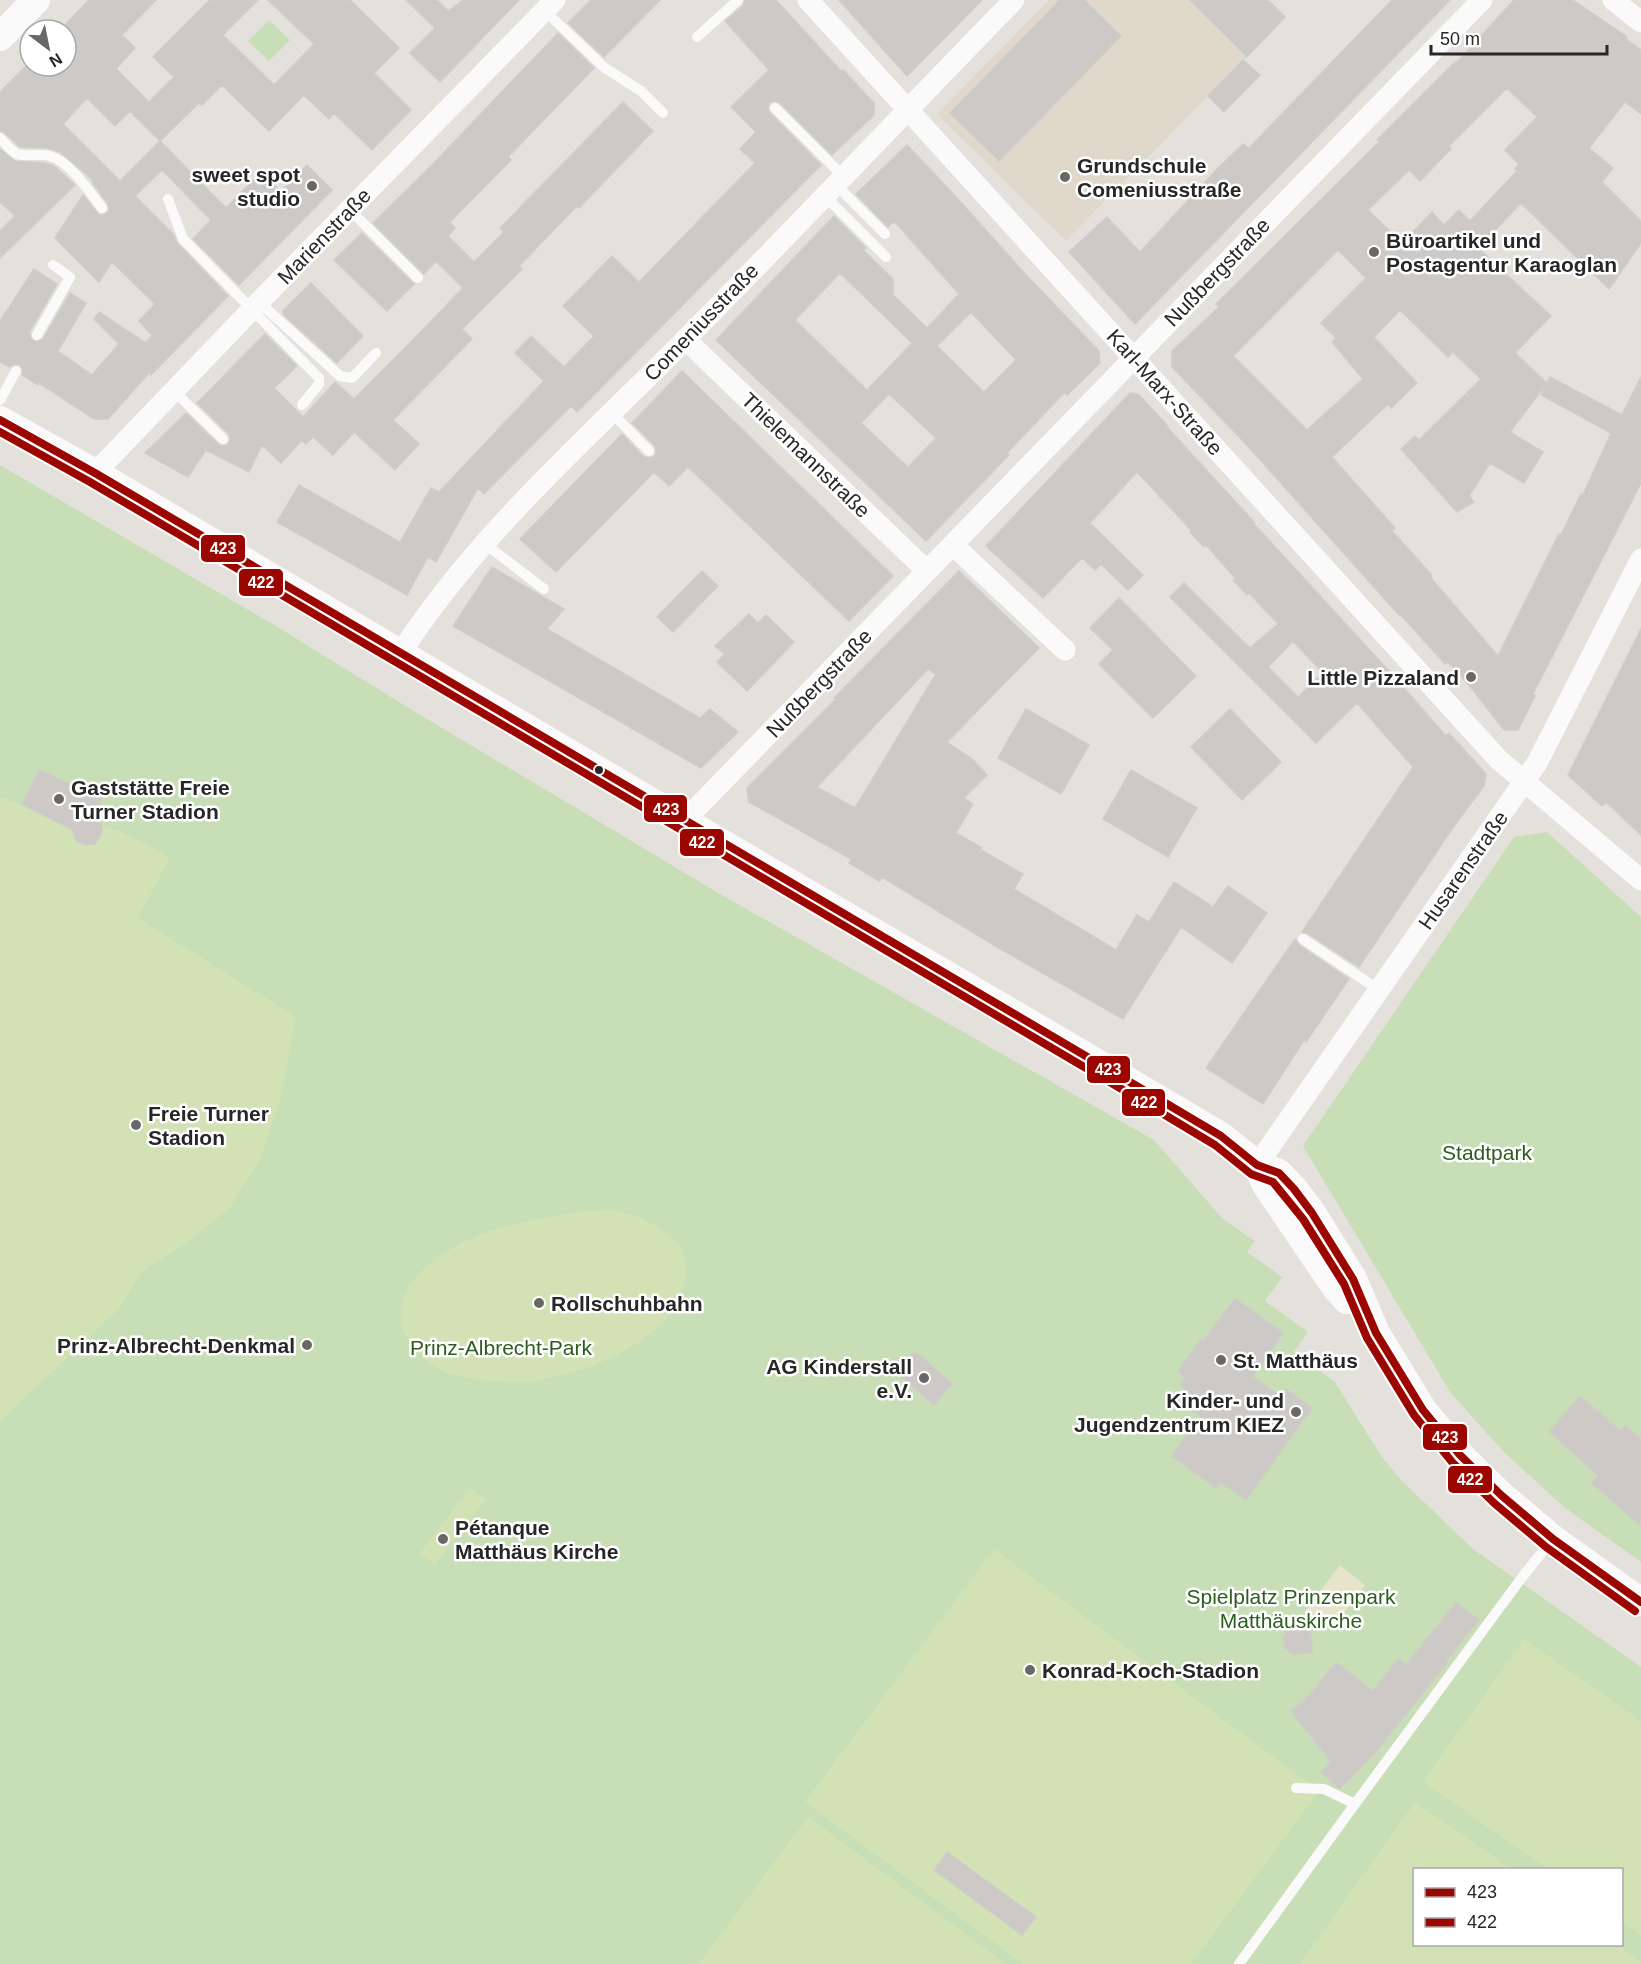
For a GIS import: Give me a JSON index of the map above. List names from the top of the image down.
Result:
{
  "streets": {
    "street": [
      "Marienstraße",
      "Nußbergstraße",
      "Comeniusstraße",
      "Karl-Marx-Straße",
      "Thielemannstraße",
      "Husarenstraße"
    ]
  },
  "crossings": [
    ["Nußbergstraße", "Karl-Marx-Straße"],
    ["Nußbergstraße", "Thielemannstraße"],
    ["Comeniusstraße", "Karl-Marx-Straße"],
    ["Comeniusstraße", "Thielemannstraße"],
    ["Karl-Marx-Straße", "Husarenstraße"]
  ],
  "parks": ["Stadtpark", "Prinz-Albrecht-Park", "Spielplatz Prinzenpark Matthäuskirche"],
  "places": [
    "Grundschule Comeniusstraße",
    "sweet spot studio",
    "Büroartikel und Postagentur Karaoglan",
    "Little Pizzaland",
    "Gaststätte Freie Turner Stadion",
    "Freie Turner Stadion",
    "Rollschuhbahn",
    "Prinz-Albrecht-Denkmal",
    "St. Matthäus",
    "AG Kinderstall e.V.",
    "Kinder- und Jugendzentrum KIEZ",
    "Pétanque Matthäus Kirche",
    "Konrad-Koch-Stadion"
  ],
  "lines": ["transit line 423", "transit line 422"],
  "legend": ["423", "422"],
  "scale_bar": "50 m",
  "north": "bottom right"
}
